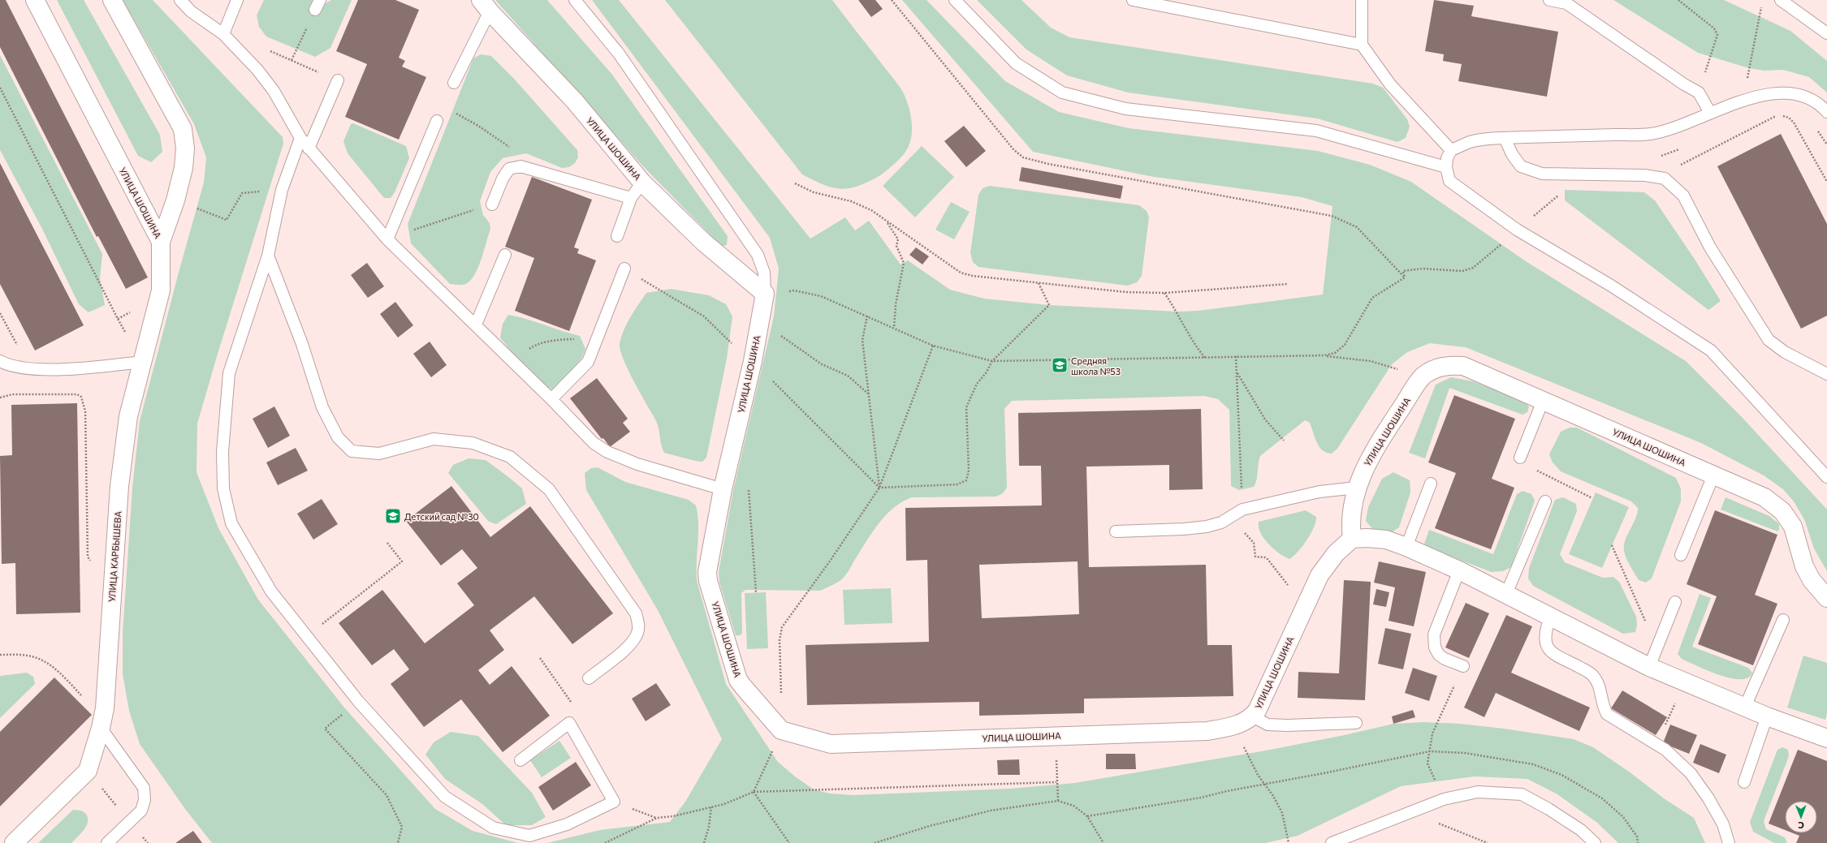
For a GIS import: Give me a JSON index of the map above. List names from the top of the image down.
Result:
{
  "streets": {
    "street": ["УЛИЦА ШОШИНА", "УЛИЦА КАРБЫШЕВА"]
  },
  "crossings": [
    ["УЛИЦА ШОШИНА", "УЛИЦА КАРБЫШЕВА"]
  ],
  "places": {
    "school or university": ["Средняя школа №53", "Детский сад №30"]
  },
  "north": "bottom"
}
